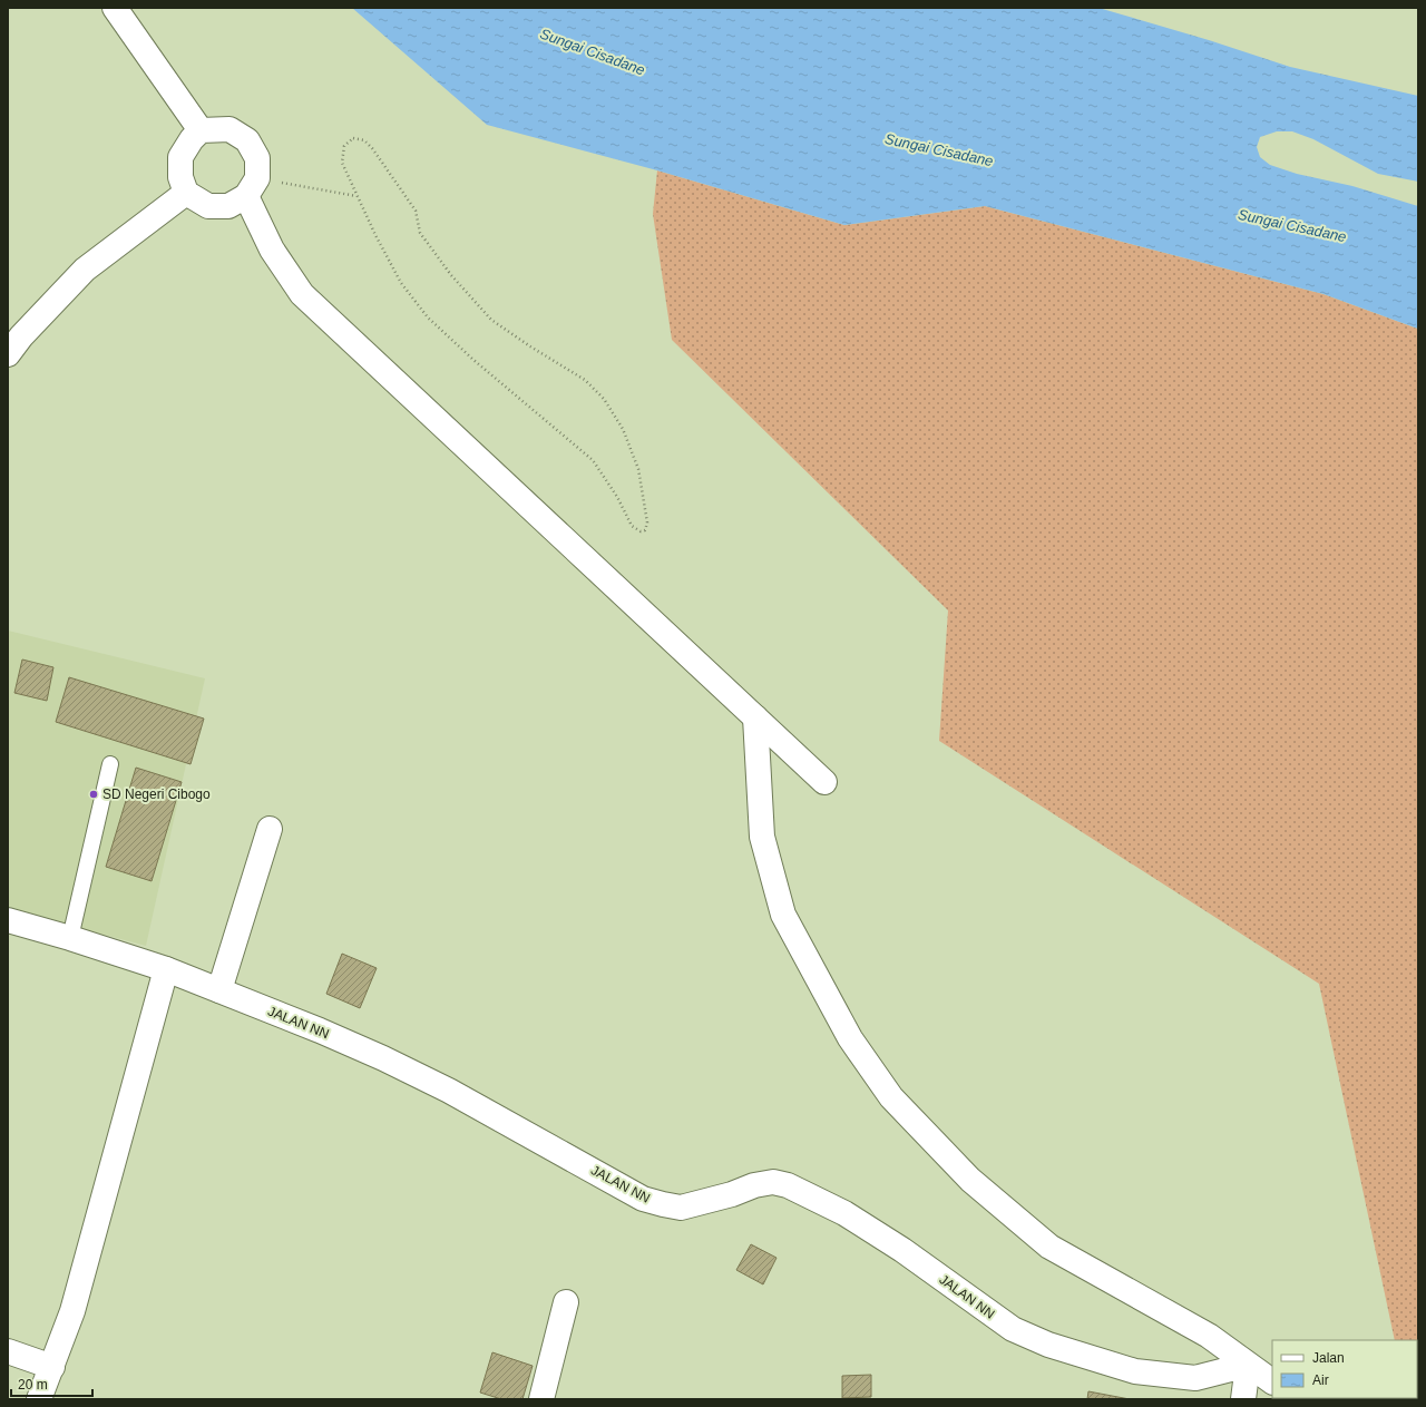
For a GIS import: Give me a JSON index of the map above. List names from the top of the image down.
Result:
{
  "streets": {
    "street": ["JALAN NN"]
  },
  "water": ["Sungai Cisadane"],
  "places": ["SD Negeri Cibogo"],
  "legend": ["Jalan", "Air"],
  "scale_bar": "20 m"
}
